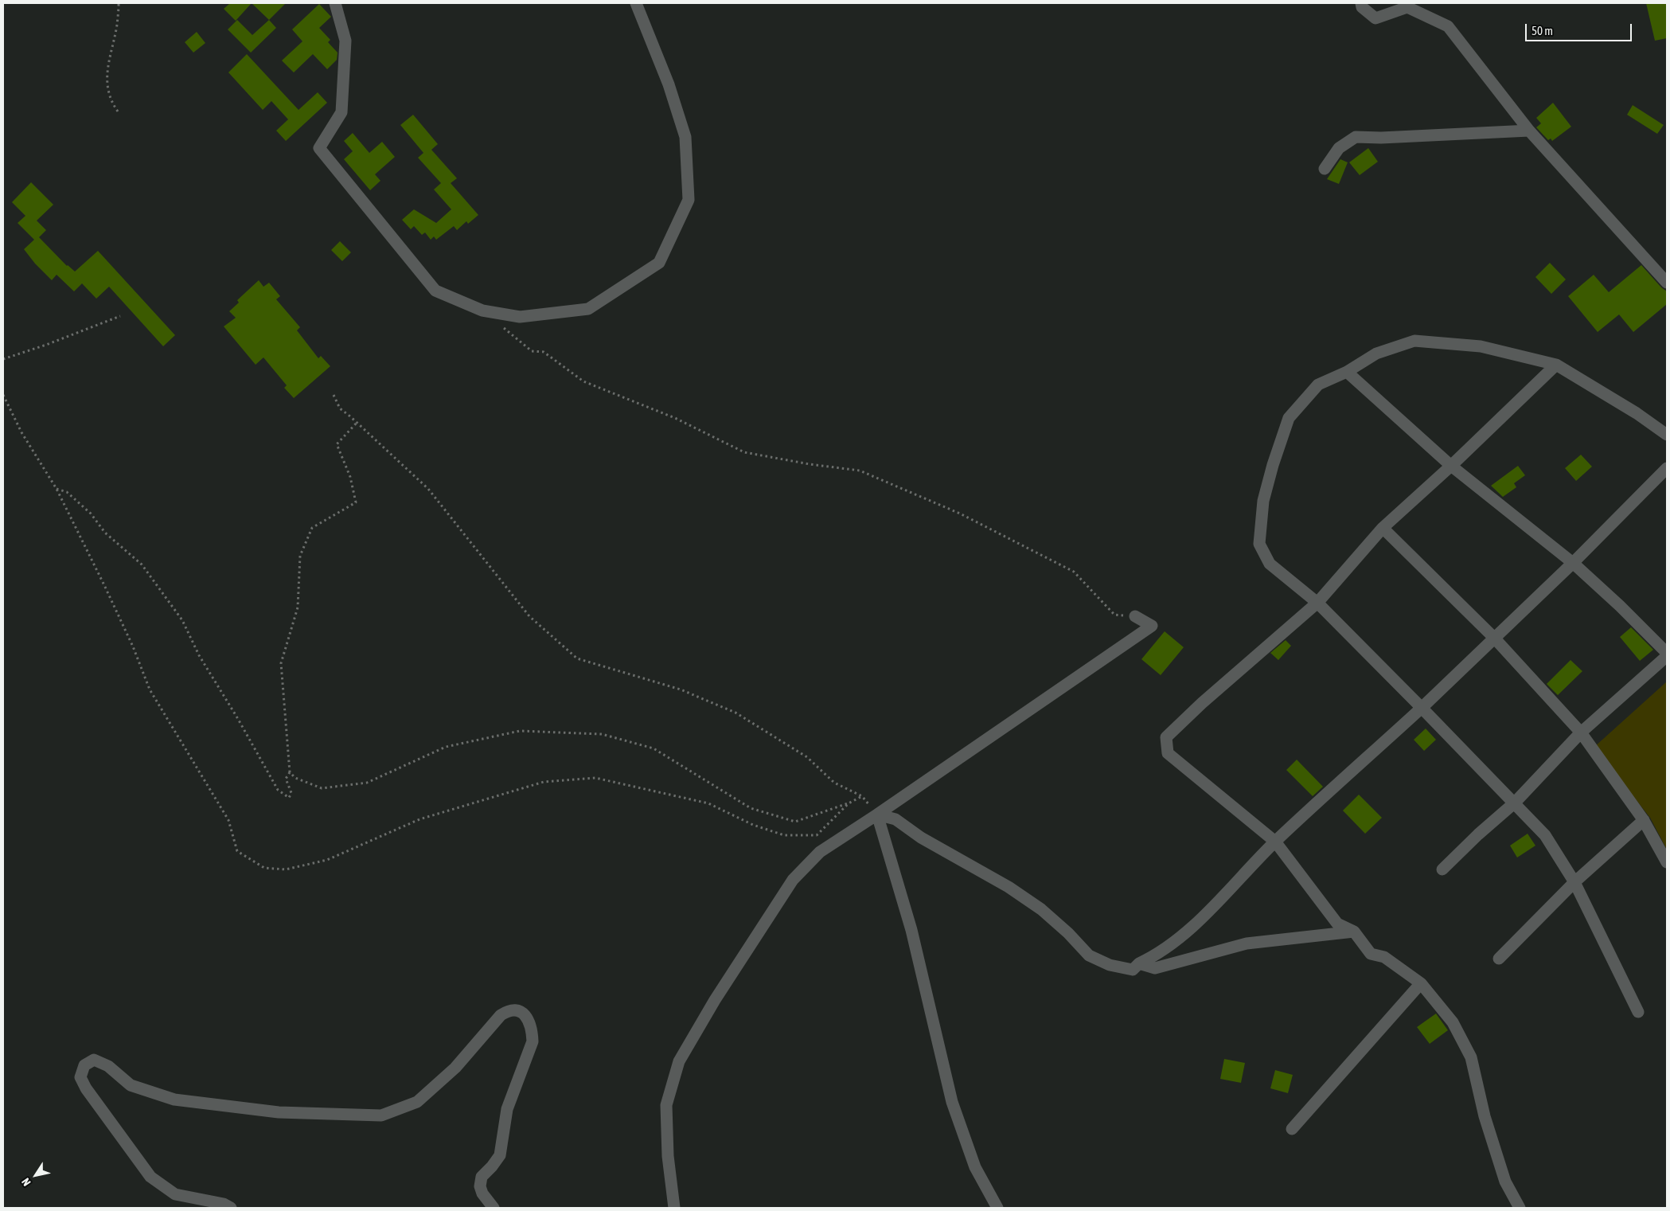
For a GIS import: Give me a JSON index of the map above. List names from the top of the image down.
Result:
{
  "scale_bar": "50 m",
  "north": "bottom left"
}
